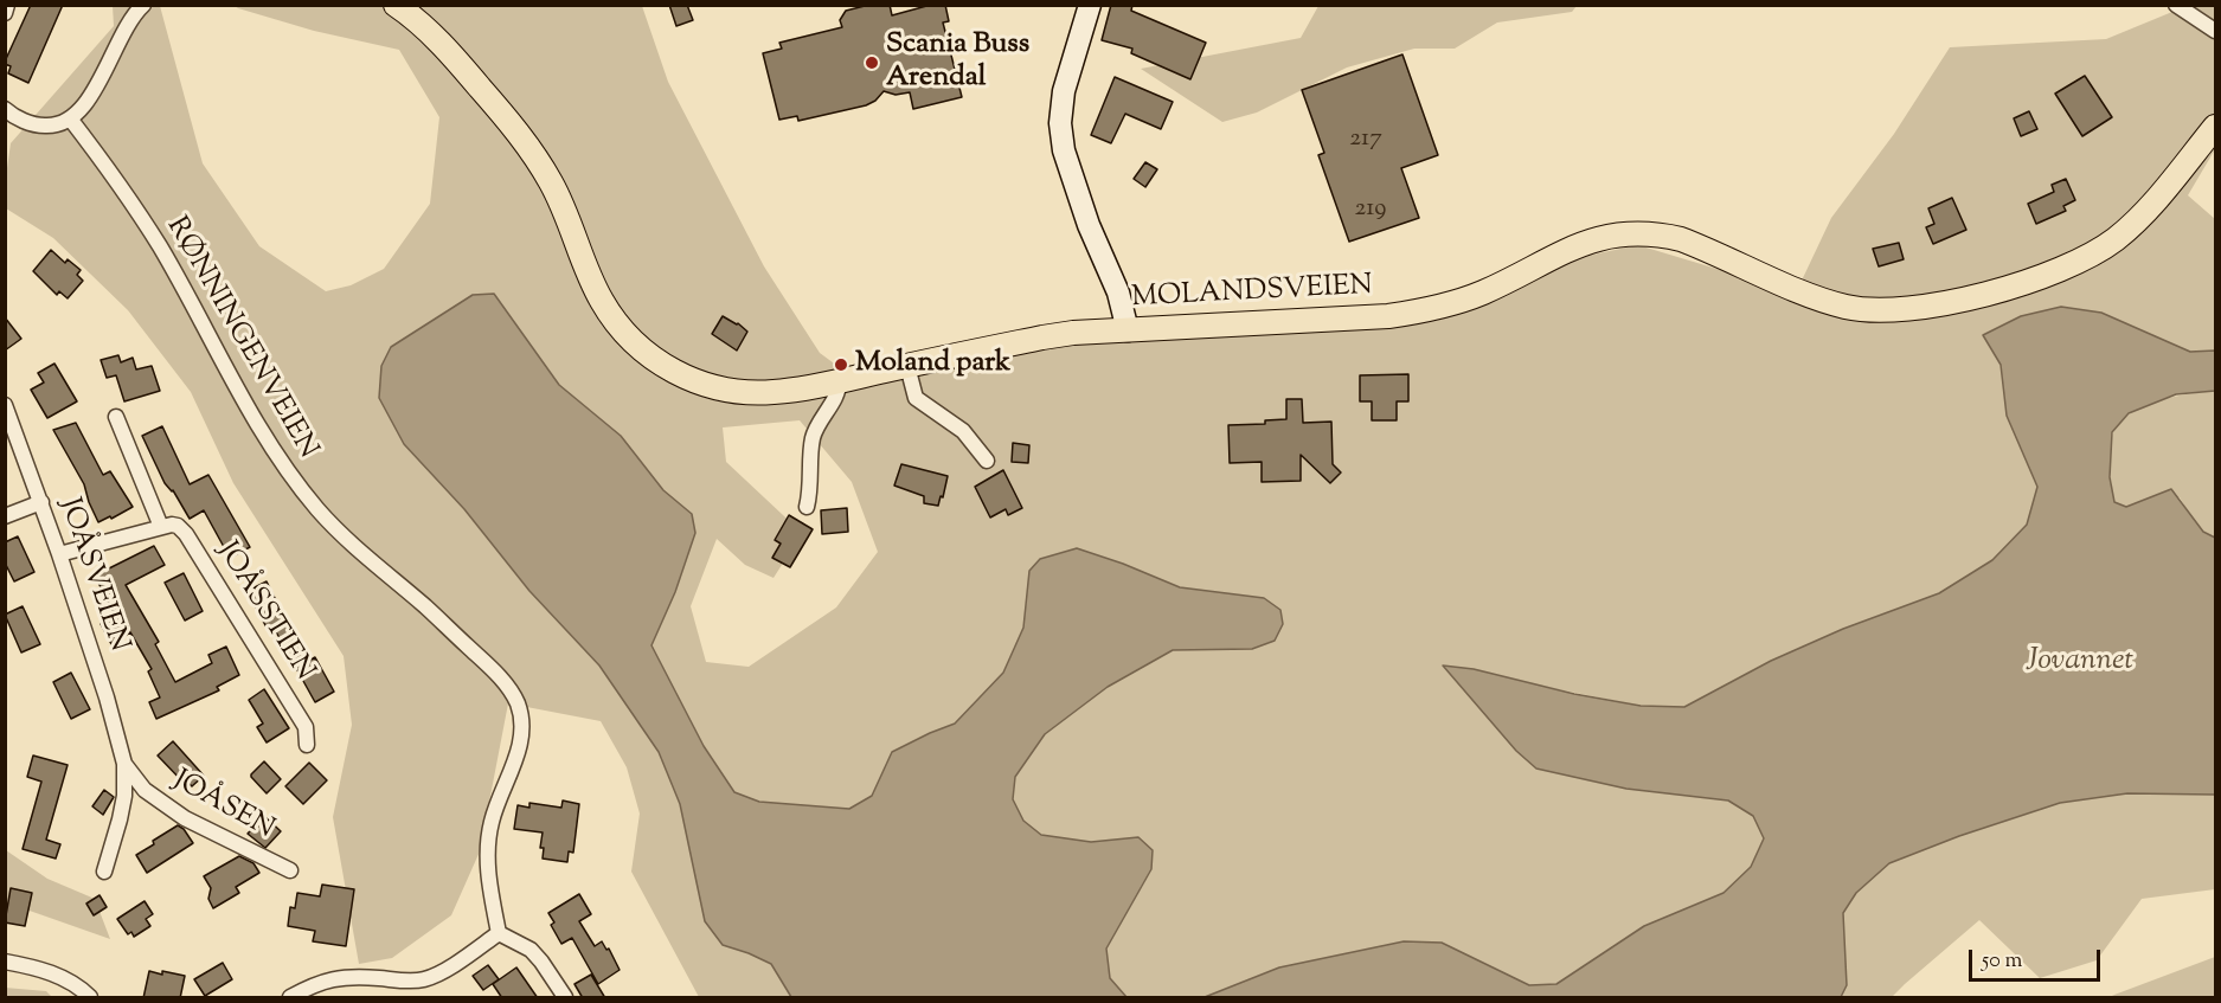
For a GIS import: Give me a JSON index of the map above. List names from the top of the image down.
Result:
{
  "streets": {
    "main road": ["MOLANDSVEIEN"],
    "street": [
      "RØNNINGENVEIEN",
      "JOÅSVEIEN",
      "JOÅSSTIEN",
      "JOÅSEN"
    ]
  },
  "crossings": [
    ["JOÅSVEIEN", "JOÅSEN"]
  ],
  "water": ["Jovannet"],
  "places": ["Scania Buss Arendal", "Moland park"],
  "house_numbers": ["217", "219"],
  "scale_bar": "50 m"
}
